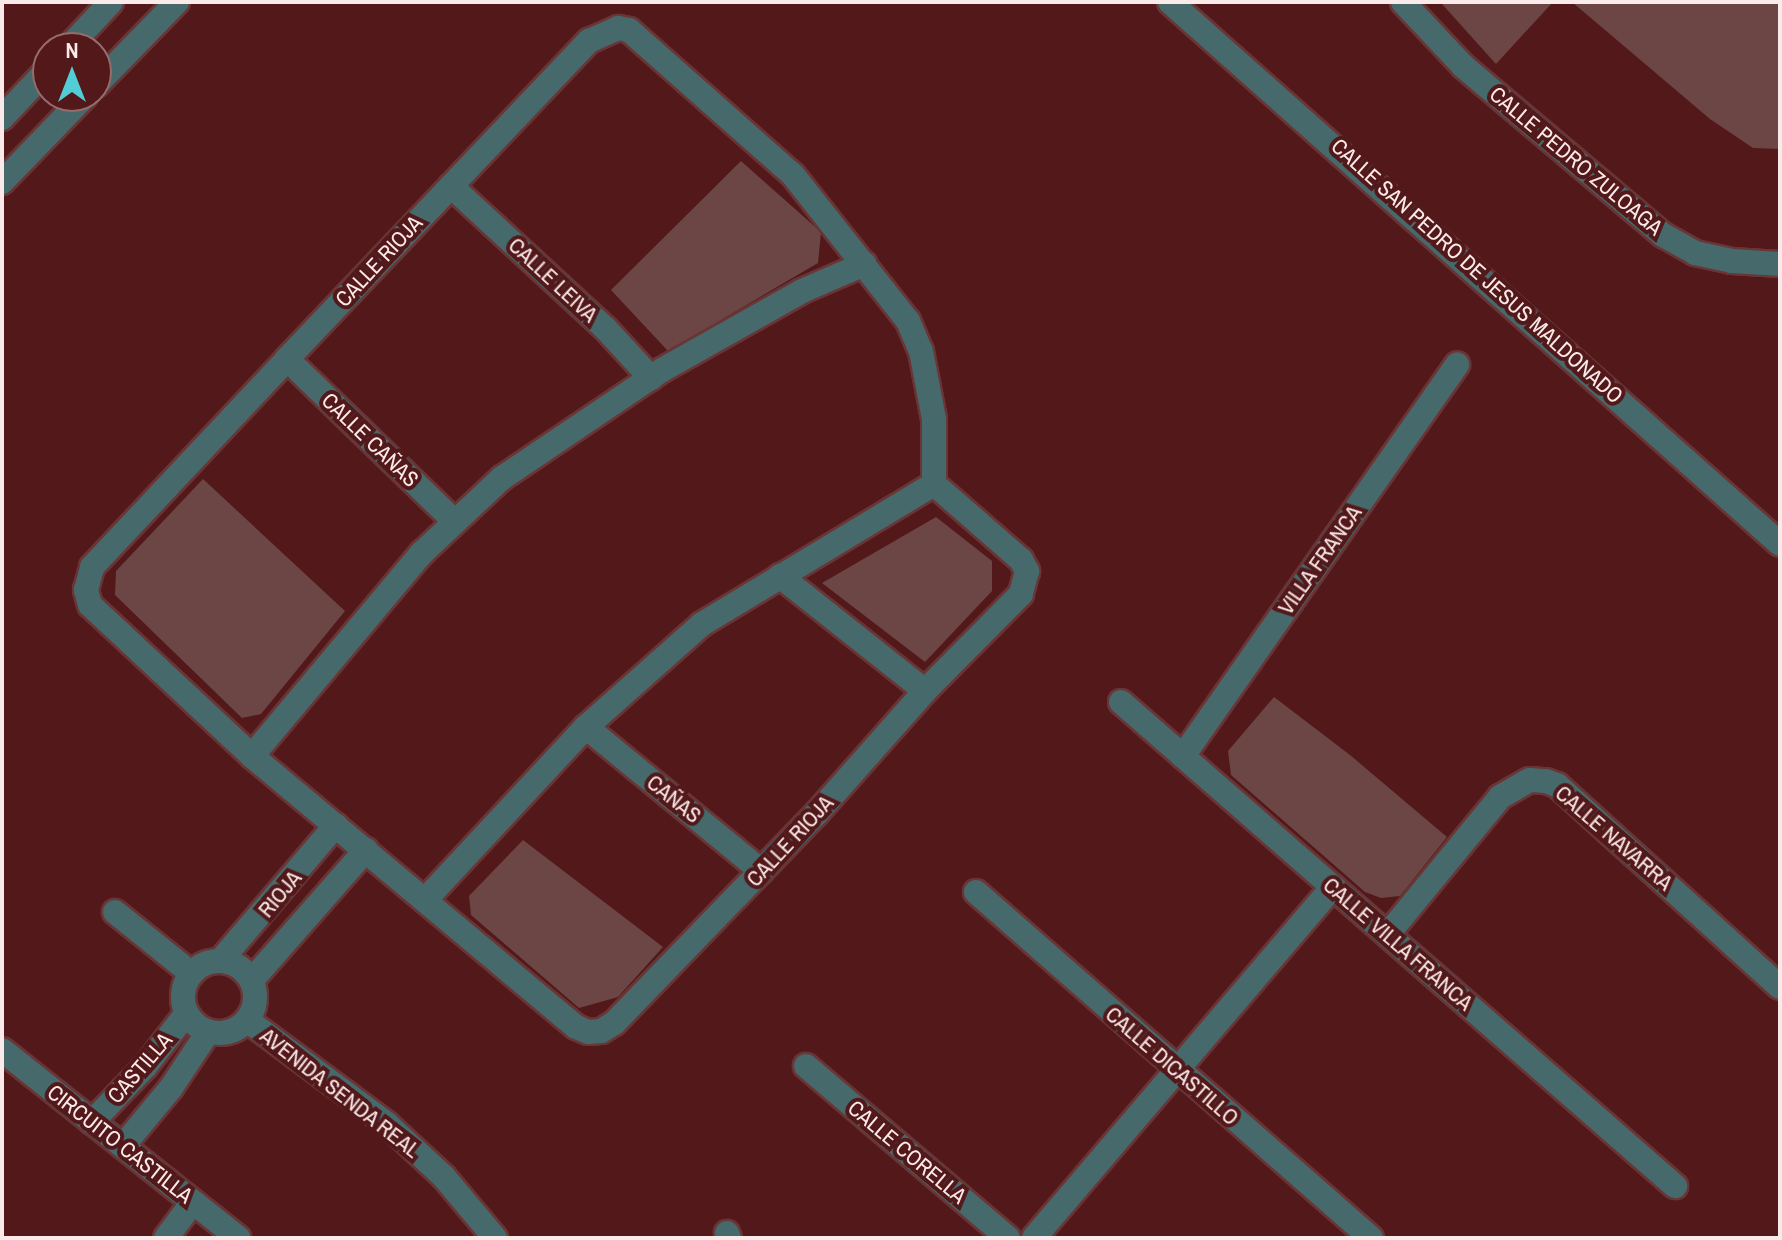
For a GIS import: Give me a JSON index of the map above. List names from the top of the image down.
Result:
{
  "streets": {
    "street": [
      "CALLE PEDRO ZULOAGA",
      "CALLE RIOJA",
      "CALLE SAN PEDRO DE JESUS MALDONADO",
      "CALLE LEIVA",
      "CALLE CAÑAS",
      "VILLA FRANCA",
      "CAÑAS",
      "CALLE NAVARRA",
      "RIOJA",
      "CALLE VILLA FRANCA",
      "CALLE DICASTILLO",
      "CASTILLA",
      "AVENIDA SENDA REAL",
      "CIRCUITO CASTILLA",
      "CALLE CORELLA"
    ]
  },
  "crossings": [
    ["CALLE RIOJA", "CALLE LEIVA"],
    ["CALLE RIOJA", "CALLE CAÑAS"],
    ["CALLE RIOJA", "CAÑAS"],
    ["CALLE RIOJA", "RIOJA"],
    ["VILLA FRANCA", "CALLE VILLA FRANCA"],
    ["CALLE NAVARRA", "CALLE VILLA FRANCA"],
    ["RIOJA", "CASTILLA"],
    ["RIOJA", "AVENIDA SENDA REAL"],
    ["CASTILLA", "AVENIDA SENDA REAL"],
    ["CASTILLA", "CIRCUITO CASTILLA"]
  ],
  "north": "top"
}
